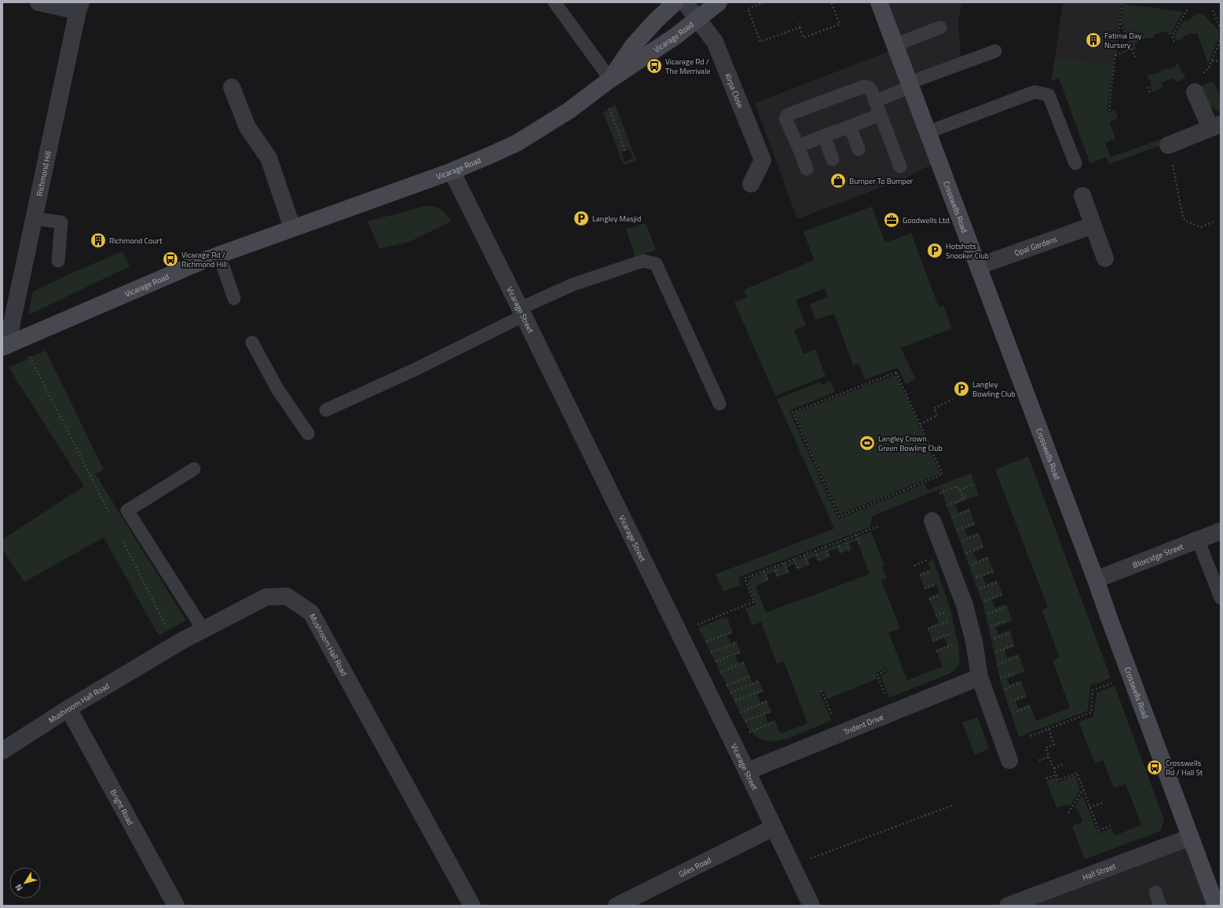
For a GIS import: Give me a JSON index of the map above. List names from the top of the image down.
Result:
{
  "streets": {
    "main road": ["Vicarage Road", "Crosswells Road"],
    "street": [
      "Kirpa Close",
      "Richmond Hill",
      "Opal Gardens",
      "Vicarage Street",
      "Bloxcidge Street",
      "Mushroom Hall Road",
      "Trident Drive",
      "Bright Road",
      "Giles Road",
      "Hall Street"
    ]
  },
  "crossings": [
    ["Vicarage Road", "Kirpa Close"],
    ["Vicarage Road", "Richmond Hill"],
    ["Vicarage Road", "Vicarage Street"],
    ["Crosswells Road", "Opal Gardens"],
    ["Crosswells Road", "Bloxcidge Street"],
    ["Crosswells Road", "Hall Street"],
    ["Vicarage Street", "Trident Drive"],
    ["Vicarage Street", "Giles Road"],
    ["Mushroom Hall Road", "Bright Road"]
  ],
  "places": {
    "building": ["Fatima Day Nursery", "Richmond Court"],
    "bus stop": ["Vicarage Rd / The Merrivale", "Vicarage Rd / Richmond Hill", "Crosswells Rd / Hall St"],
    "shop": ["Bumper To Bumper"],
    "parking": ["Langley Masjid", "Hotshots Snooker Club", "Langley Bowling Club"],
    "office": ["Goodwells Ltd."],
    "sports": ["Langley Crown Green Bowling Club"]
  },
  "north": "bottom left"
}
